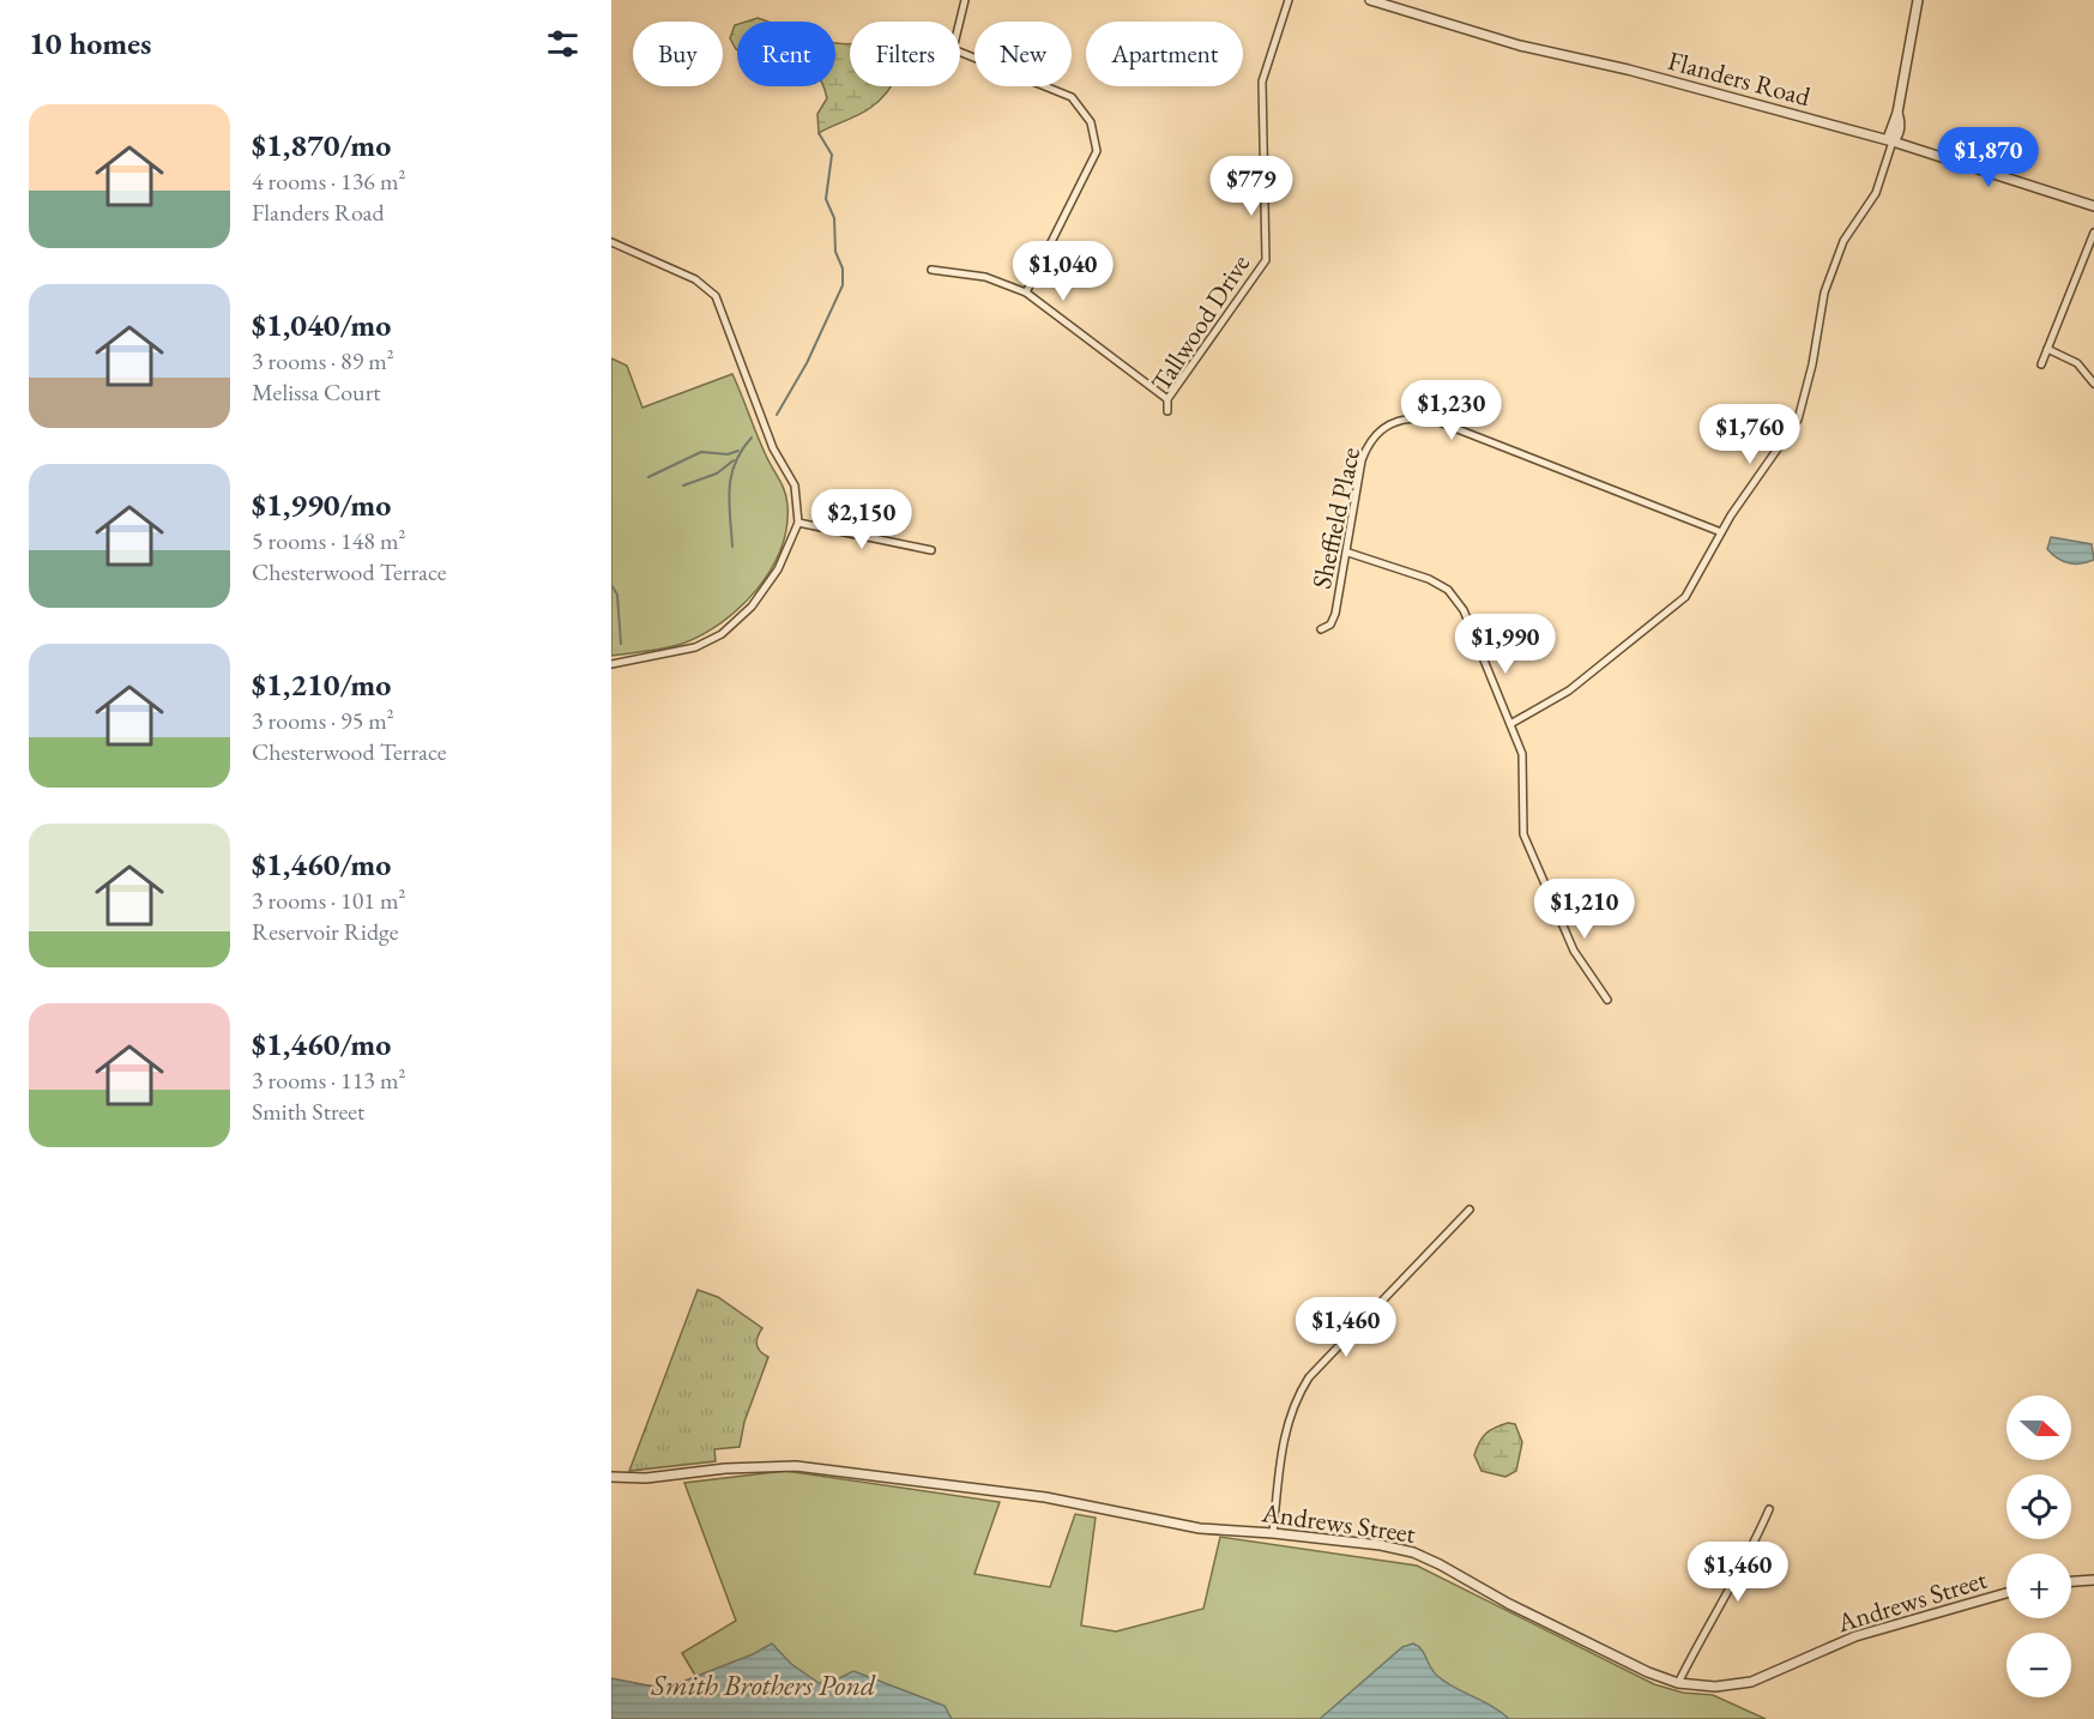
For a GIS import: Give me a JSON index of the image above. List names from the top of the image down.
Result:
{
  "streets": {
    "street": [
      "Flanders Road",
      "Tallwood Drive",
      "Sheffield Place",
      "Andrews Street"
    ]
  },
  "water": ["Smith Brothers Pond"],
  "north": "right",
  "page": {
    "heading": "10 homes",
    "chip": [
      "Buy",
      "Rent",
      "Filters",
      "New",
      "Apartment"
    ],
    "list": [
      {
        "name": "$1,870/mo",
        "note": "4 rooms · 136 m² · Flanders Road"
      },
      {
        "name": "$1,040/mo",
        "note": "3 rooms · 89 m² · Melissa Court"
      },
      {
        "name": "$1,990/mo",
        "note": "5 rooms · 148 m² · Chesterwood Terrace"
      },
      {
        "name": "$1,210/mo",
        "note": "3 rooms · 95 m² · Chesterwood Terrace"
      },
      {
        "name": "$1,460/mo",
        "note": "3 rooms · 101 m² · Reservoir Ridge"
      },
      {
        "name": "$1,460/mo",
        "note": "3 rooms · 113 m² · Smith Street"
      }
    ],
    "price": [
      "$1,870",
      "$779",
      "$1,040",
      "$1,230",
      "$1,760",
      "$2,150",
      "$1,990",
      "$1,210",
      "$1,460",
      "$1,460"
    ],
    "map_buttons": ["+", "−"]
  }
}
